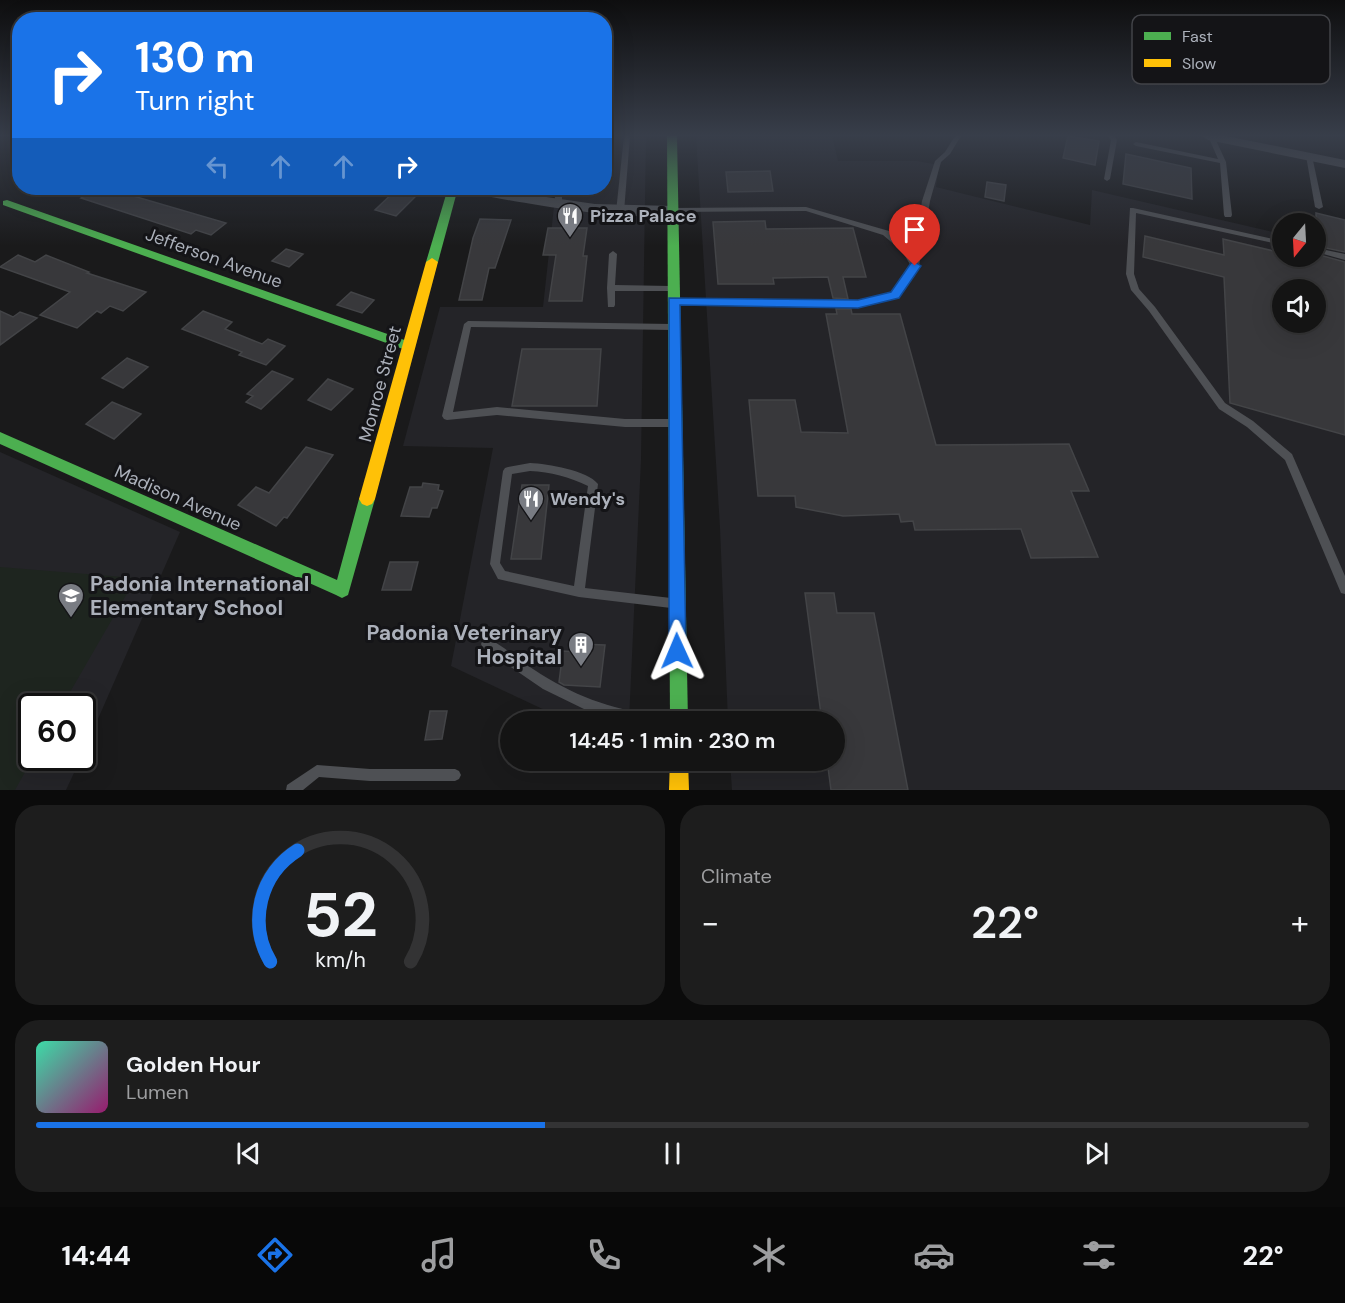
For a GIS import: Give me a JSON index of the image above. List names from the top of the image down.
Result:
{
  "streets": {
    "street": ["Jefferson Avenue", "Monroe Street", "Madison Avenue"]
  },
  "crossings": [
    ["Jefferson Avenue", "Monroe Street"],
    ["Monroe Street", "Madison Avenue"]
  ],
  "places": {
    "restaurant": ["Pizza Palace", "Wendy's"],
    "school or university": ["Padonia International Elementary School"],
    "building": ["Padonia Veterinary Hospital"]
  },
  "legend": ["Fast", "Slow"],
  "north": "bottom",
  "page": {
    "turn": ["130 m", "Turn right"],
    "limit": "60",
    "trip": "14:45 · 1 min · 230 m",
    "tile": "Climate",
    "heat": ["−", "22°", "+"],
    "song": ["Golden Hour", "Lumen"],
    "tabs": ["14:44", "22°"],
    "gauge": ["52", "km/h"]
  }
}
